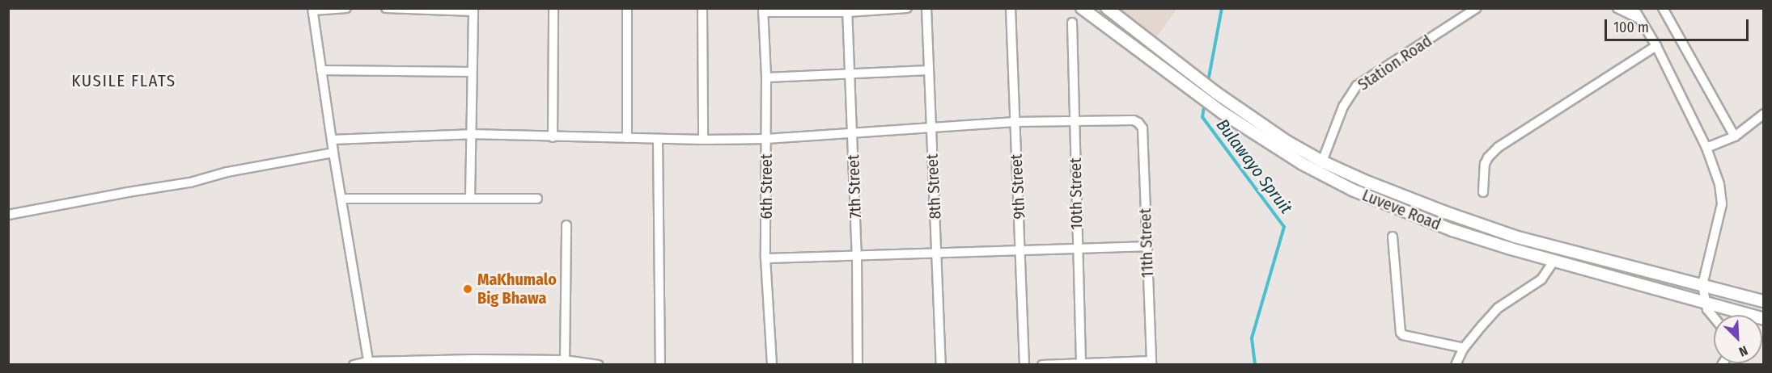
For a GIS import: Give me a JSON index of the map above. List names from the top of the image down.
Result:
{
  "streets": {
    "street": [
      "Station Road",
      "6th Street",
      "7th Street",
      "8th Street",
      "9th Street",
      "10th Street",
      "Luveve Road",
      "11th Street"
    ]
  },
  "crossings": [
    ["Station Road", "Luveve Road"],
    ["10th Street", "11th Street"]
  ],
  "districts": ["KUSILE FLATS"],
  "water": ["Bulawayo Spruit"],
  "places": ["MaKhumalo Big Bhawa"],
  "scale_bar": "100 m",
  "north": "bottom right"
}
